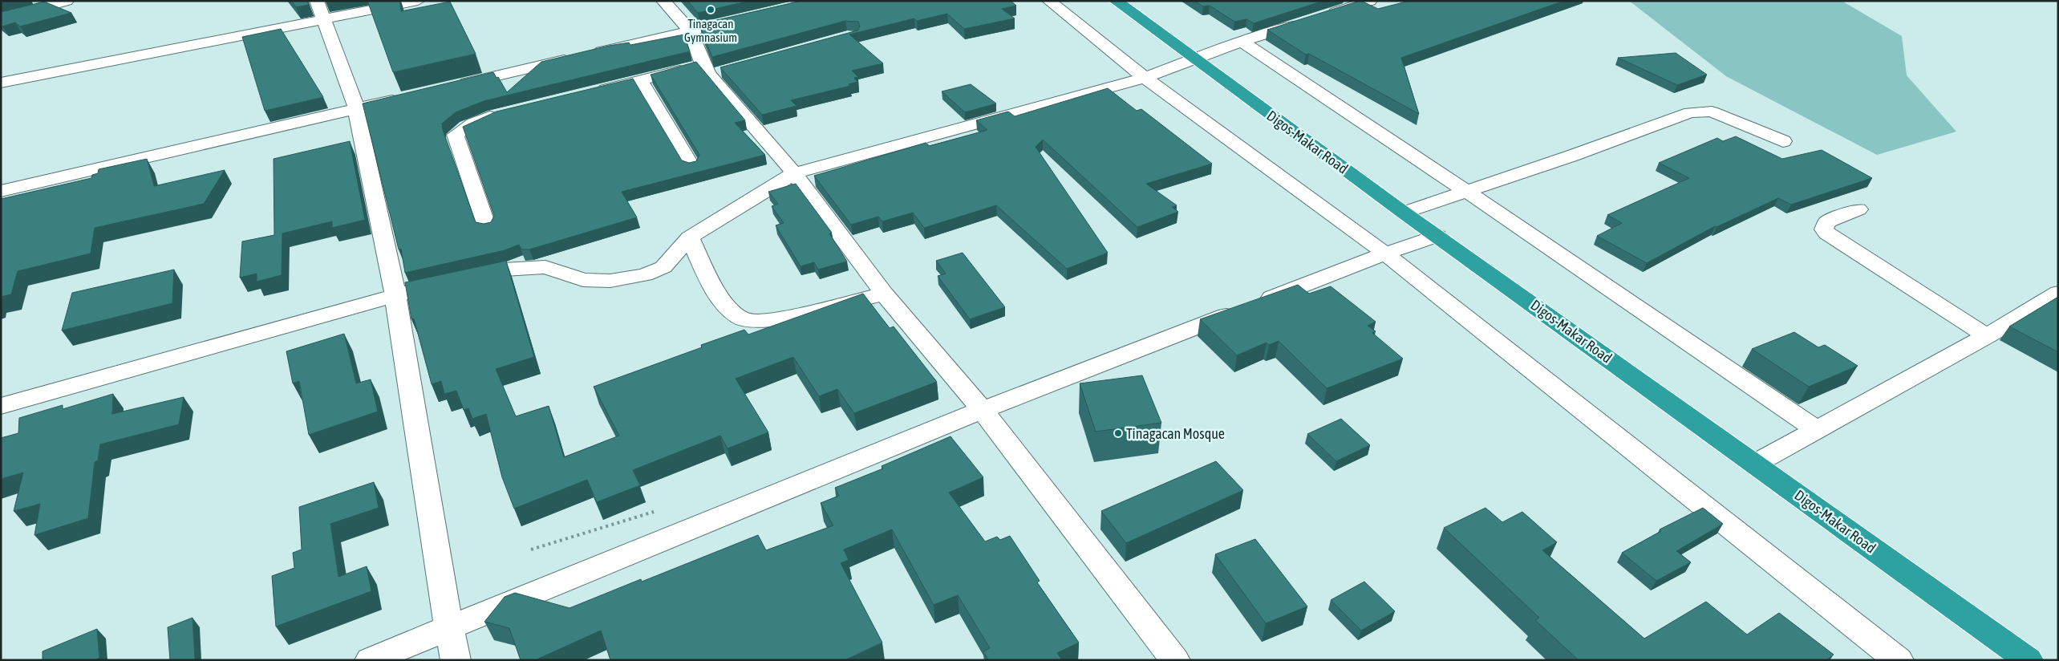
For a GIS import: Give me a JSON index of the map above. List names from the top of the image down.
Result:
{
  "streets": {
    "highway": ["Digos-Makar Road"]
  },
  "places": ["Tinagacan Gymnasium", "Tinagacan Mosque"]
}
